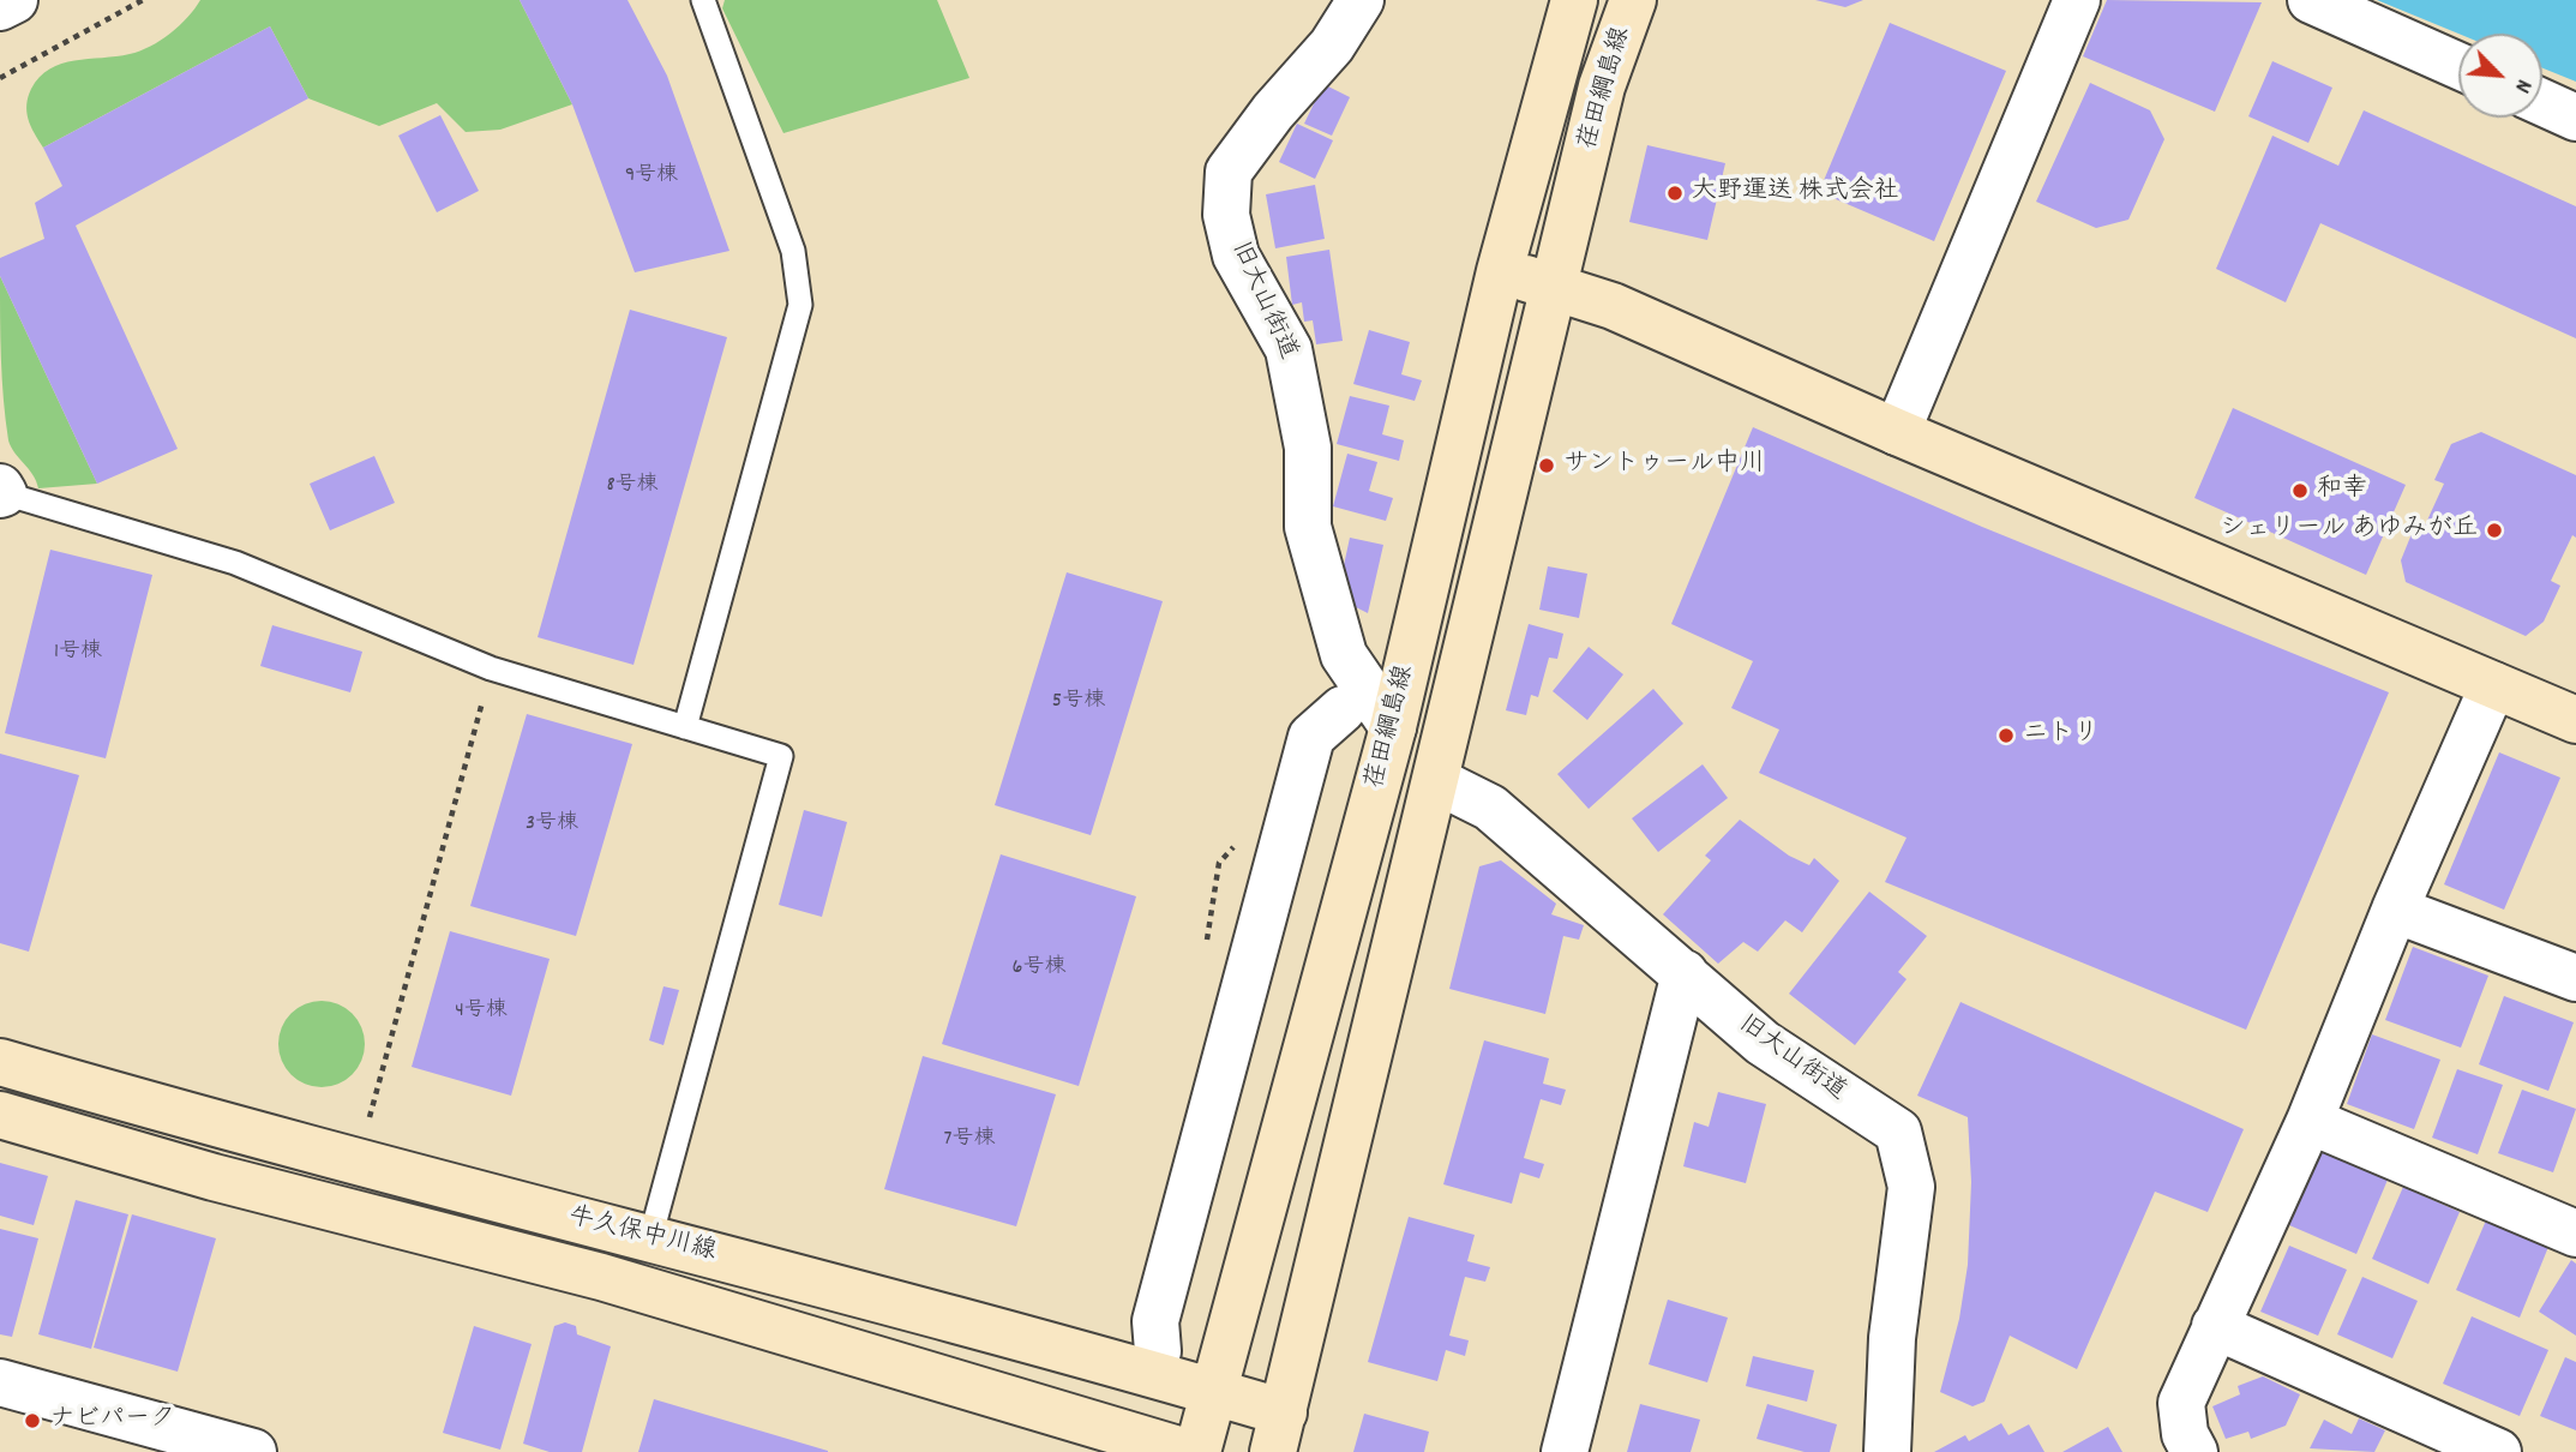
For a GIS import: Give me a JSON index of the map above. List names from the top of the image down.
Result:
{
  "streets": {
    "street": ["荏田綱島線", "旧大山街道", "牛久保中川線"]
  },
  "crossings": [
    ["荏田綱島線", "旧大山街道"],
    ["荏田綱島線", "牛久保中川線"]
  ],
  "places": [
    "大野運送 株式会社",
    "サントゥール中川",
    "和幸",
    "シェリール あゆみが丘",
    "ニトリ",
    "ナビパーク"
  ],
  "house_numbers": [
    "9号棟",
    "8号棟",
    "1号棟",
    "5号棟",
    "3号棟",
    "6号棟",
    "4号棟",
    "7号棟"
  ],
  "north": "bottom right"
}
